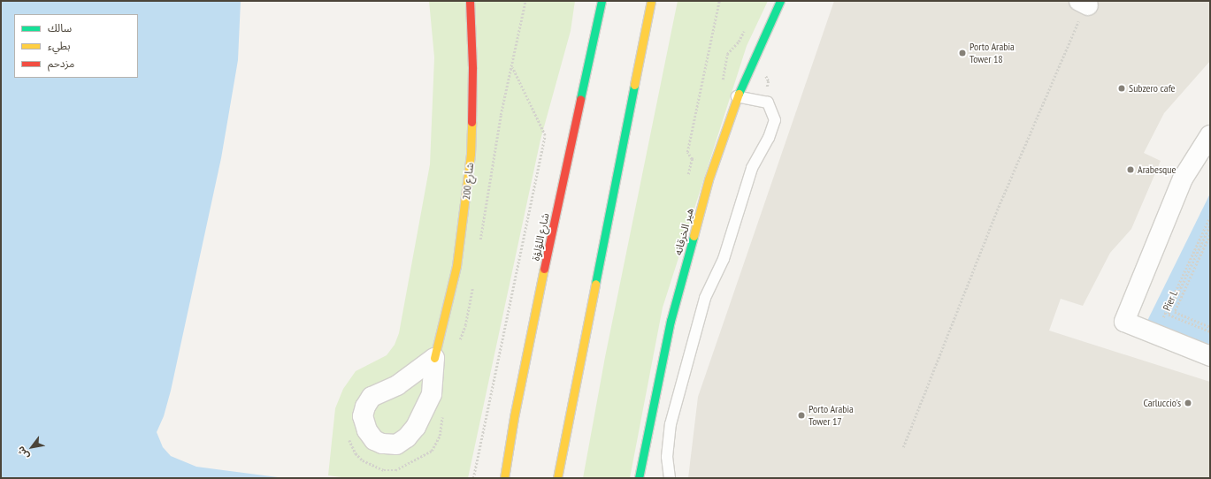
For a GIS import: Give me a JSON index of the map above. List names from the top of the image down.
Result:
{
  "streets": {
    "main road": ["شارع 200", "هير الخرقانه", "شارع اللؤلؤة"],
    "path": ["Pier L"]
  },
  "places": [
    "Porto Arabia Tower 18",
    "Subzero cafe",
    "Arabesque",
    "Carluccio's",
    "Porto Arabia Tower 17"
  ],
  "legend": ["سالك", "بطيء", "مزدحم"],
  "north": "bottom left"
}
